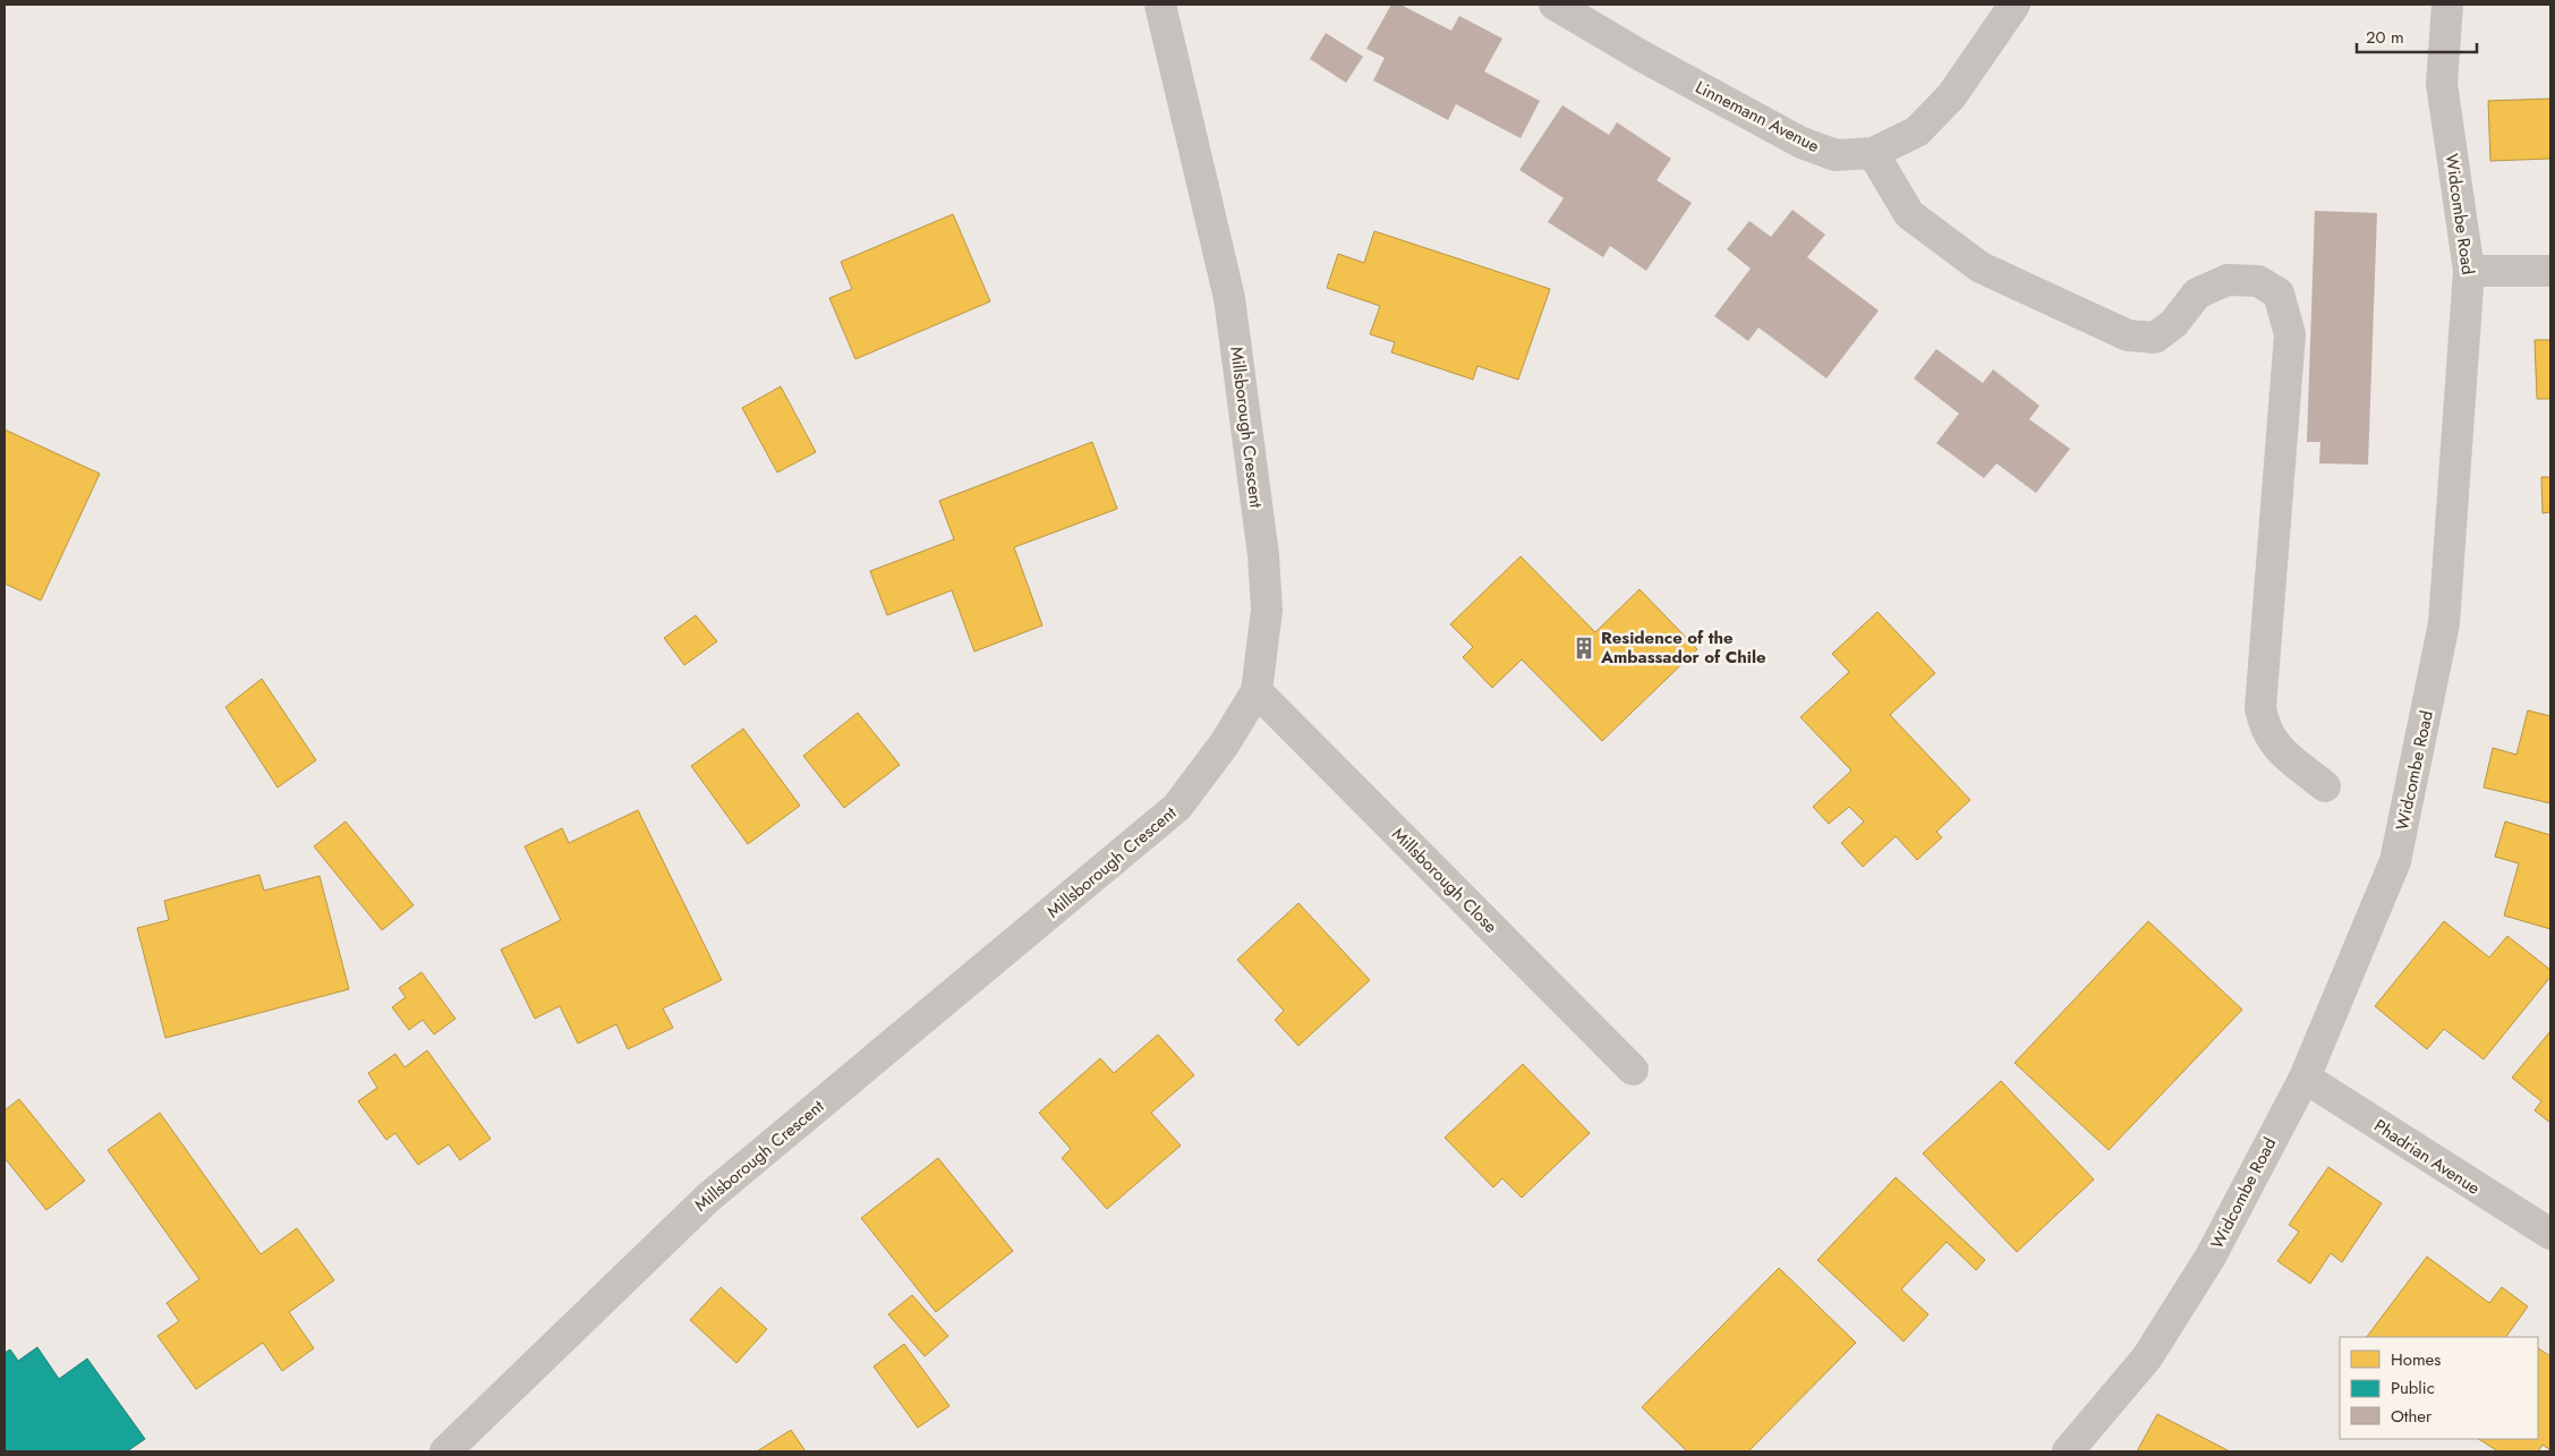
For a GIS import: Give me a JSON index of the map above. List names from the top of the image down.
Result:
{
  "streets": {
    "street": [
      "Linnemann Avenue",
      "Widcombe Road",
      "Millsborough Crescent",
      "Millsborough Close",
      "Phadrian Avenue"
    ]
  },
  "crossings": [
    ["Widcombe Road", "Phadrian Avenue"],
    ["Millsborough Crescent", "Millsborough Close"]
  ],
  "places": {
    "building": ["Residence of the Ambassador of Chile"]
  },
  "legend": ["Homes", "Public", "Other"],
  "scale_bar": "20 m"
}
